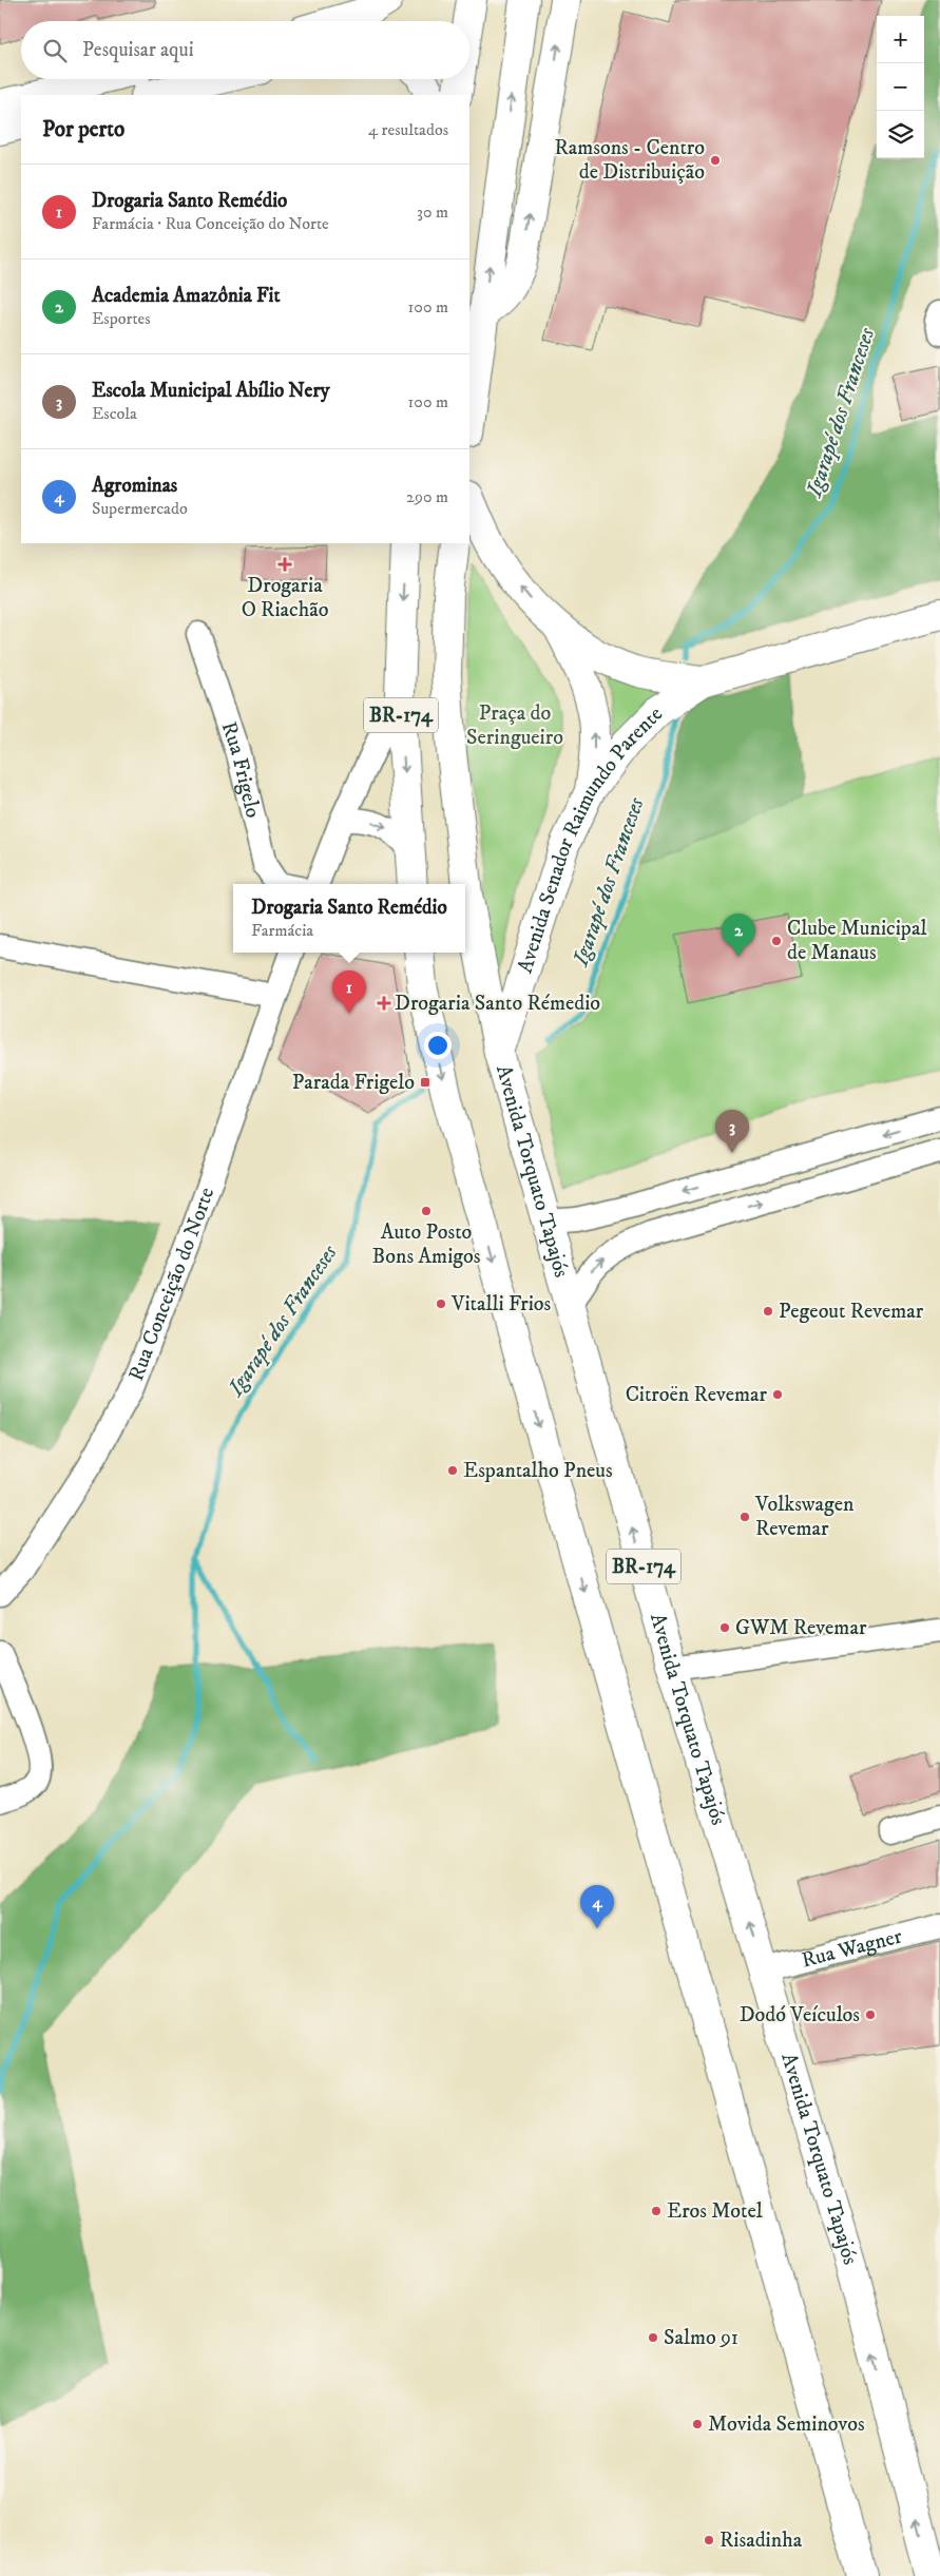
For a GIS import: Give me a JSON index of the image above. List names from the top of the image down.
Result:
{
  "streets": {
    "main road": ["BR-174", "Avenida Senador Raimundo Parente", "Avenida Torquato Tapajós"],
    "street": ["Rua Frigelo", "Rua Conceição do Norte", "Rua Wagner"]
  },
  "crossings": [
    ["Avenida Senador Raimundo Parente", "Avenida Torquato Tapajós"],
    ["Avenida Torquato Tapajós", "Rua Wagner"]
  ],
  "water": ["Igarapé dos Franceses"],
  "parks": ["Praça do Seringueiro"],
  "places": {
    "other": [
      "Ramsons - Centro de Distribuição",
      "Clube Municipal de Manaus",
      "Auto Posto Bons Amigos",
      "Vitalli Frios",
      "Pegeout Revemar",
      "Citroën Revemar",
      "Espantalho Pneus",
      "Volkswagen Revemar",
      "GWM Revemar",
      "Dodó Veículos",
      "Eros Motel",
      "Salmo 91",
      "Movida Seminovos",
      "Risadinha"
    ],
    "health": ["Drogaria O Riachão", "Drogaria Santo Rémedio"],
    "transit": ["Parada Frigelo"]
  },
  "page": {
    "map_buttons": ["+", "−"],
    "search": "Pesquisar aqui",
    "heading": ["Por perto", "4 resultados"],
    "list": [
      {
        "mark": "1",
        "name": "Drogaria Santo Remédio",
        "note": "Farmácia · Rua Conceição do Norte",
        "value": "30 m"
      },
      {
        "mark": "2",
        "name": "Academia Amazônia Fit",
        "note": "Esportes",
        "value": "100 m"
      },
      {
        "mark": "3",
        "name": "Escola Municipal Abílio Nery",
        "note": "Escola",
        "value": "100 m"
      },
      {
        "mark": "4",
        "name": "Agrominas",
        "note": "Supermercado",
        "value": "290 m"
      }
    ],
    "popup": ["Drogaria Santo Remédio", "Farmácia"],
    "pins": [
      "2",
      "1",
      "3",
      "4"
    ]
  }
}
